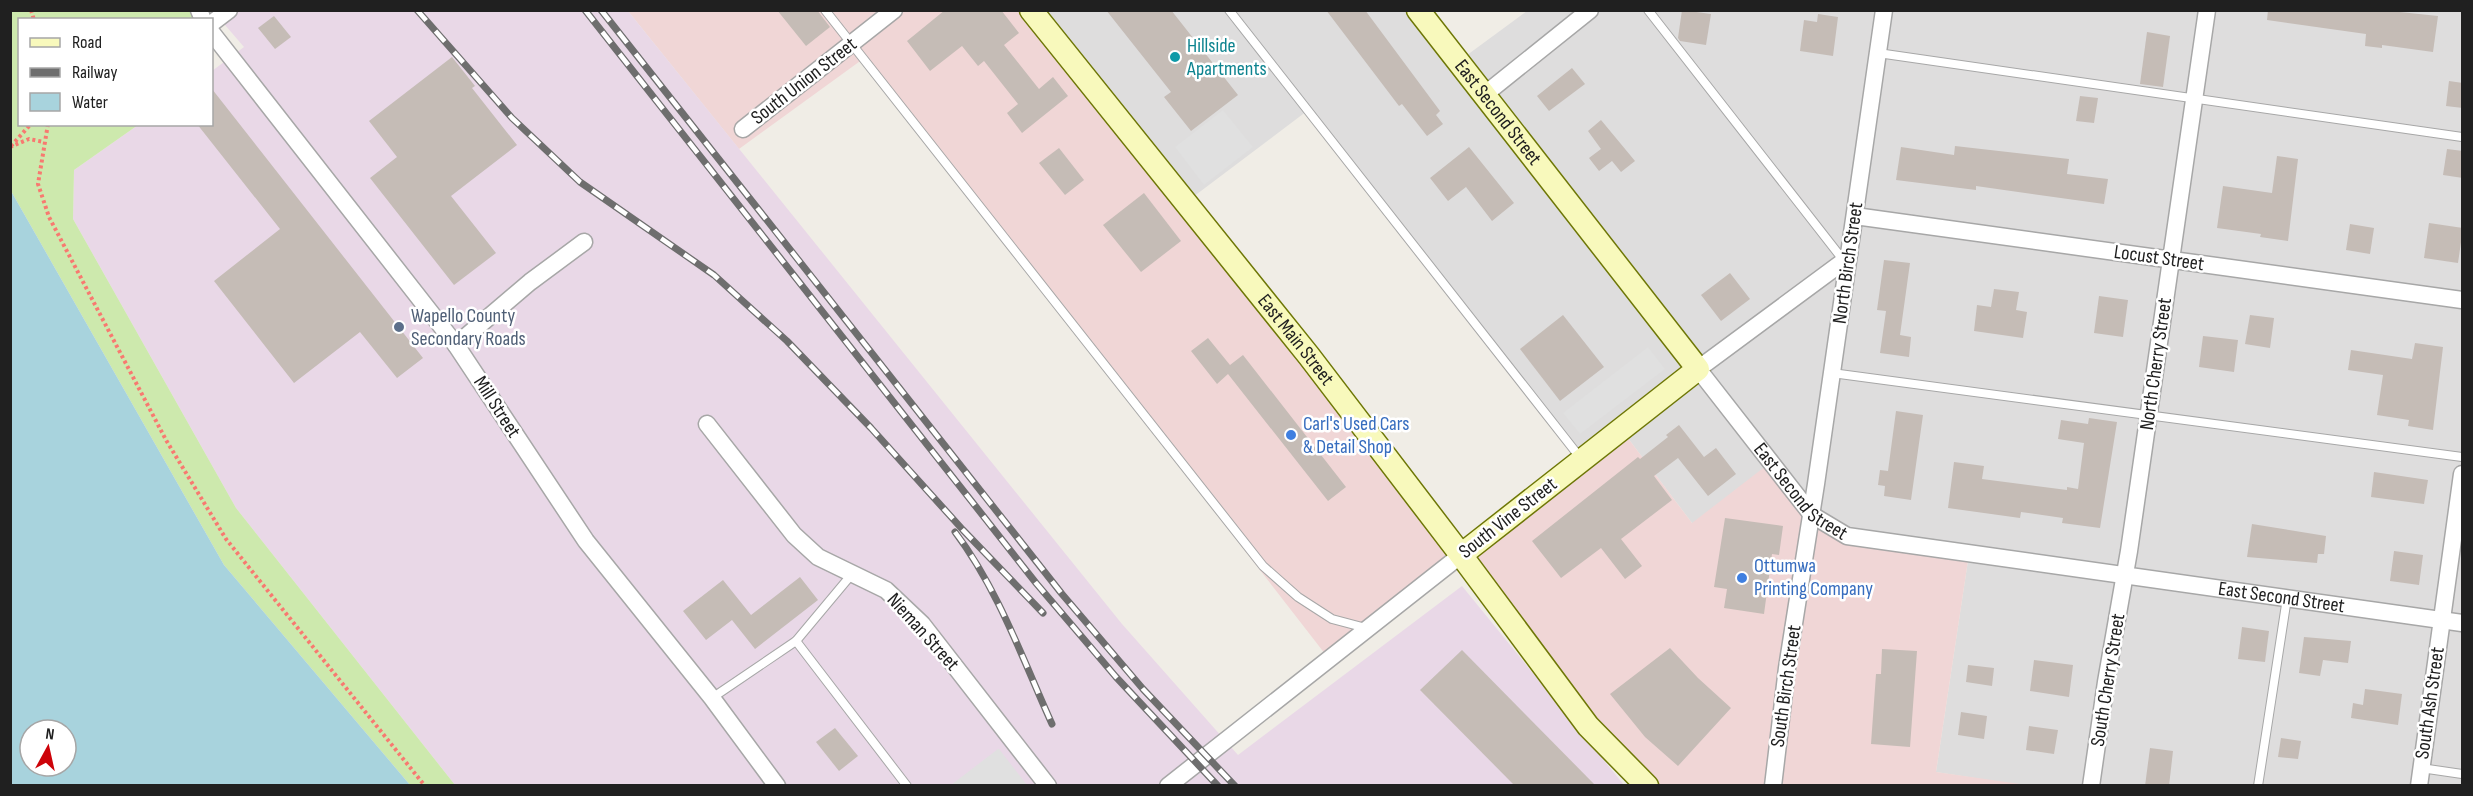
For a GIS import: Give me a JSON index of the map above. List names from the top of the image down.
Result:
{
  "streets": {
    "main road": ["East Second Street", "East Main Street", "South Vine Street"],
    "street": [
      "South Union Street",
      "Locust Street",
      "North Birch Street",
      "North Cherry Street",
      "Mill Street",
      "Nieman Street",
      "South Cherry Street",
      "South Birch Street",
      "South Ash Street"
    ]
  },
  "crossings": [
    ["East Second Street", "North Birch Street"],
    ["East Second Street", "North Cherry Street"],
    ["East Second Street", "South Vine Street"],
    ["East Second Street", "South Cherry Street"],
    ["East Second Street", "South Birch Street"],
    ["East Second Street", "South Ash Street"],
    ["Locust Street", "North Birch Street"],
    ["Locust Street", "North Cherry Street"],
    ["North Birch Street", "South Vine Street"],
    ["North Birch Street", "South Birch Street"],
    ["East Main Street", "South Vine Street"],
    ["North Cherry Street", "South Cherry Street"]
  ],
  "places": [
    "Hillside Apartments",
    "Wapello County Secondary Roads",
    "Carl's Used Cars & Detail Shop",
    "Ottumwa Printing Company"
  ],
  "legend": ["Road", "Railway", "Water"],
  "north": "top"
}
